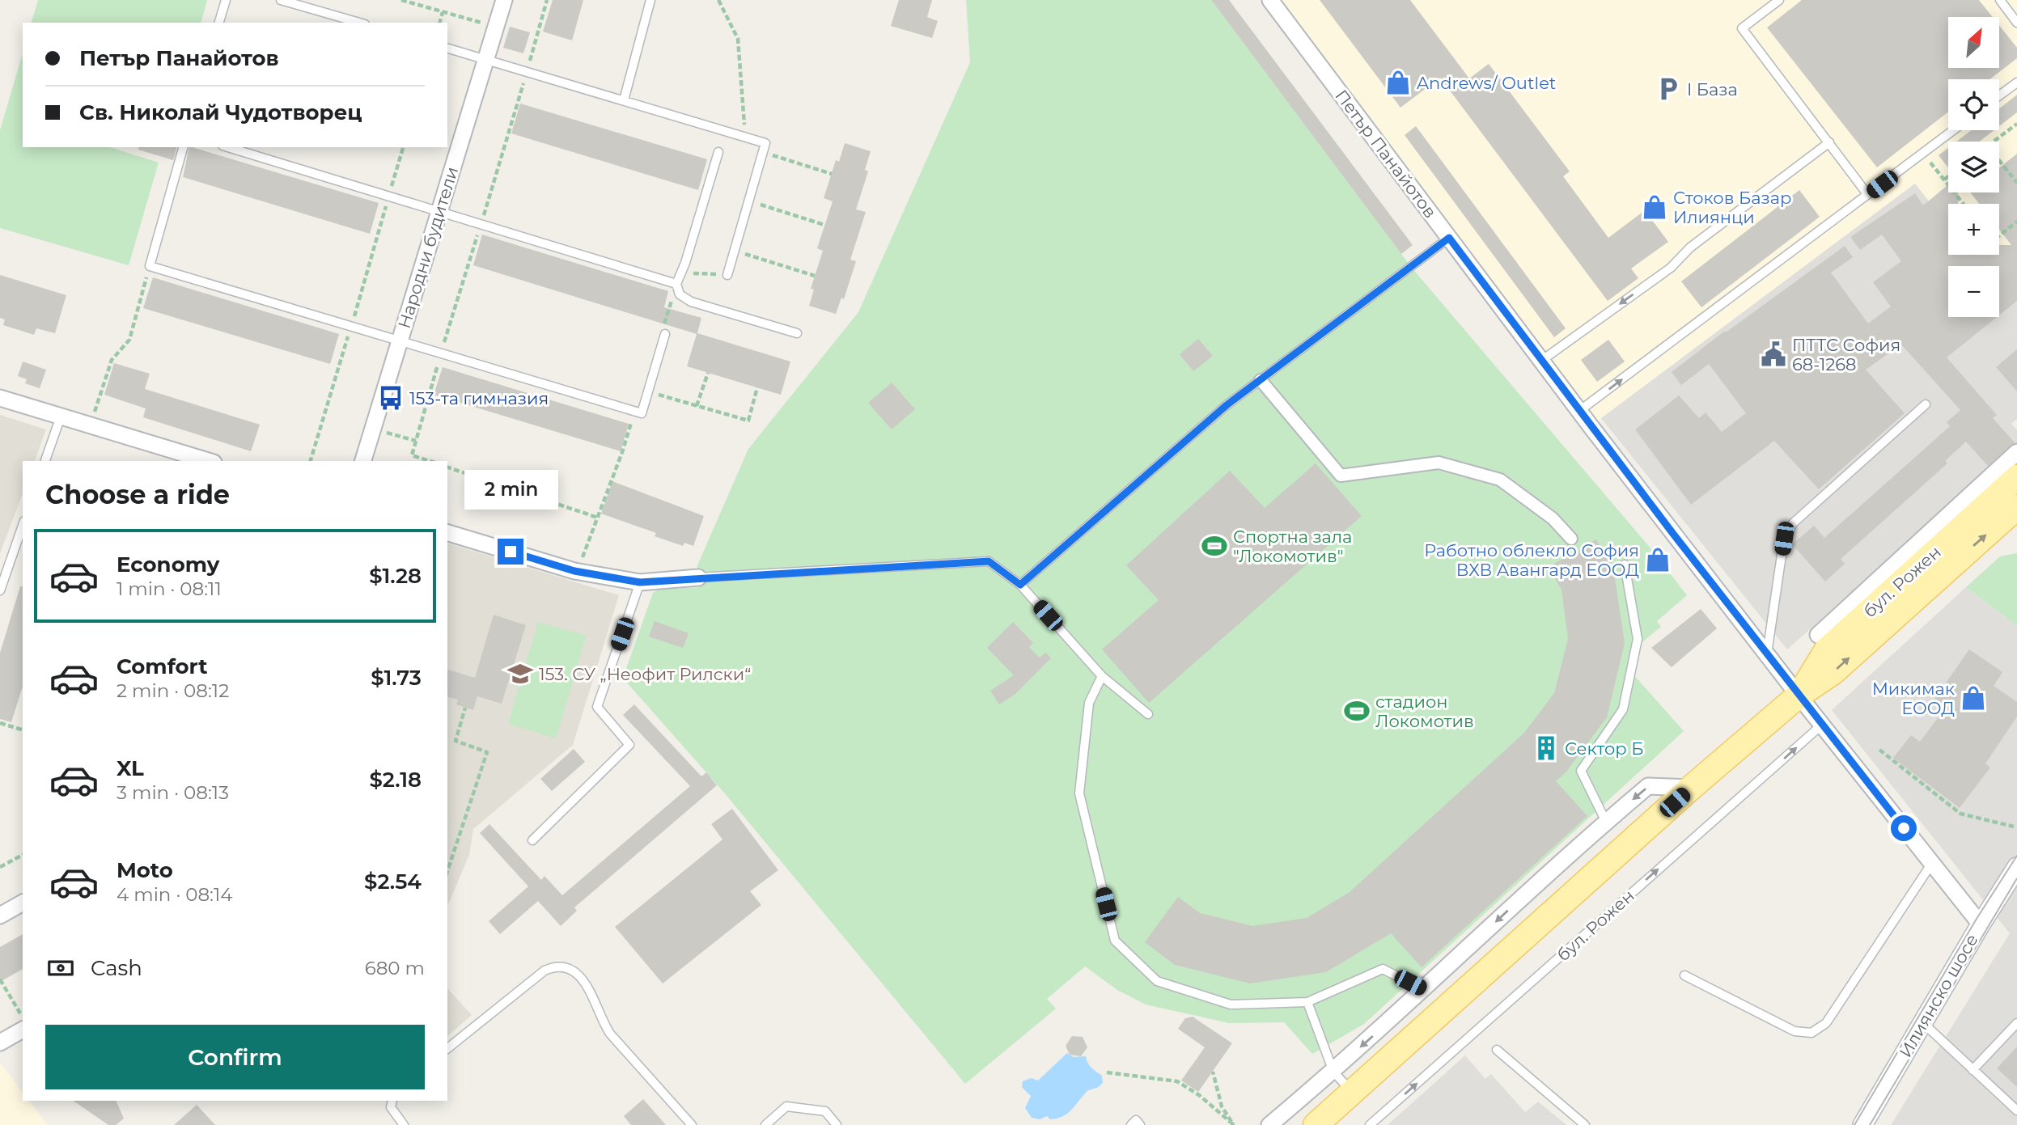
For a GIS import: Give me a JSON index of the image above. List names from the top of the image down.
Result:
{
  "streets": {
    "main road": ["бул. Рожен"],
    "street": ["Петър Панайотов", "Народни будители", "Илиянско шосе"]
  },
  "crossings": [
    ["Петър Панайотов", "бул. Рожен"],
    ["Петър Панайотов", "Илиянско шосе"]
  ],
  "places": {
    "shop": [
      "Andrews/ Outlet",
      "Стоков Базар Илиянци",
      "Работно облекло София ВХВ Авангард ЕООД",
      "Микимак ЕООД"
    ],
    "parking": ["I База"],
    "public building": ["ПТТС София 68-1268"],
    "bus stop": ["153-та гимназия"],
    "sports": ["Спортна зала \"Локомотив\"", "стадион Локомотив"],
    "school or university": ["153. СУ „Неофит Рилски“"],
    "building": ["Сектор Б"]
  },
  "north": "top right",
  "page": {
    "map_buttons": ["+", "−"],
    "banner": ["Петър Панайотов", "Св. Николай Чудотворец"],
    "heading": "Choose a ride",
    "bubble": "2 min",
    "list": [
      {
        "name": "Economy",
        "note": "1 min · 08:11",
        "value": "$1.28"
      },
      {
        "name": "Comfort",
        "note": "2 min · 08:12",
        "value": "$1.73"
      },
      {
        "name": "XL",
        "note": "3 min · 08:13",
        "value": "$2.18"
      },
      {
        "name": "Moto",
        "note": "4 min · 08:14",
        "value": "$2.54"
      }
    ],
    "pay": ["Cash", "680 m"],
    "buttons": "Confirm"
  }
}
